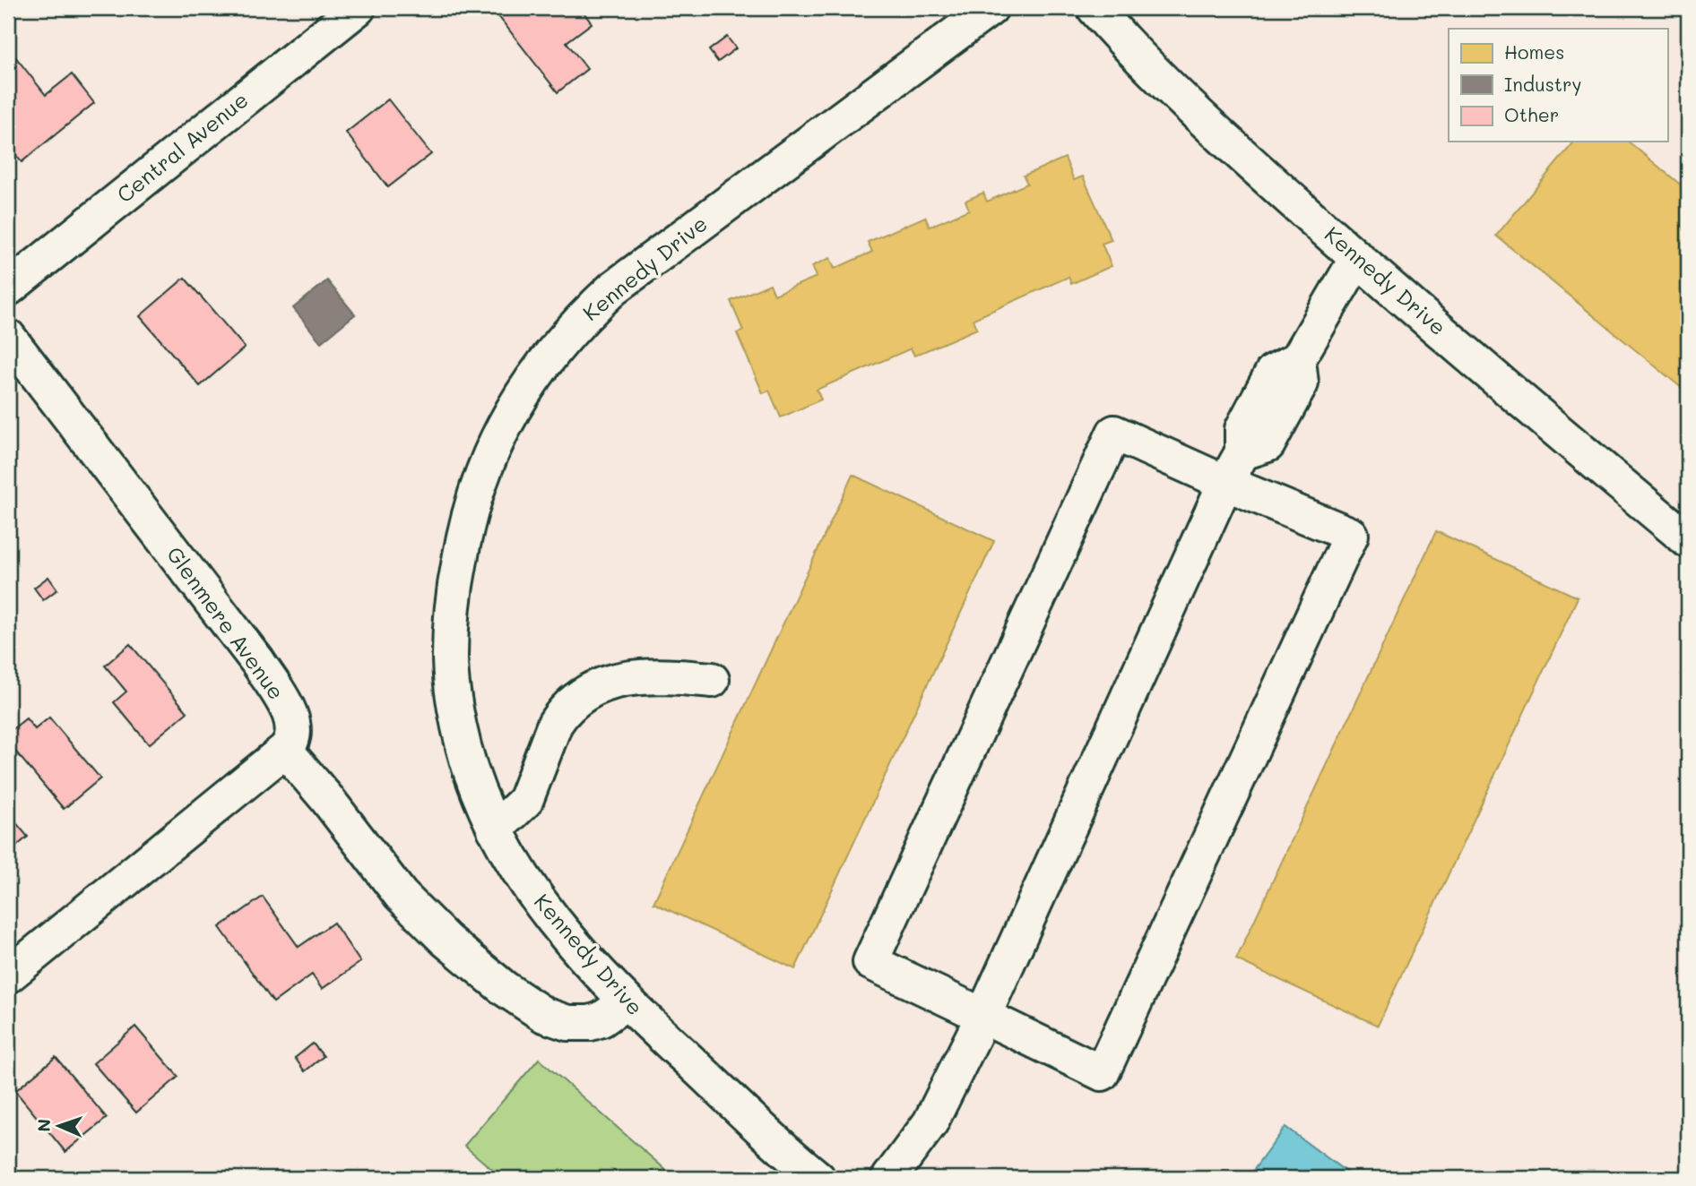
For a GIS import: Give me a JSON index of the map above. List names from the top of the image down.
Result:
{
  "streets": {
    "street": ["Central Avenue", "Kennedy Drive", "Glenmere Avenue"]
  },
  "legend": ["Homes", "Industry", "Other"],
  "north": "left"
}
